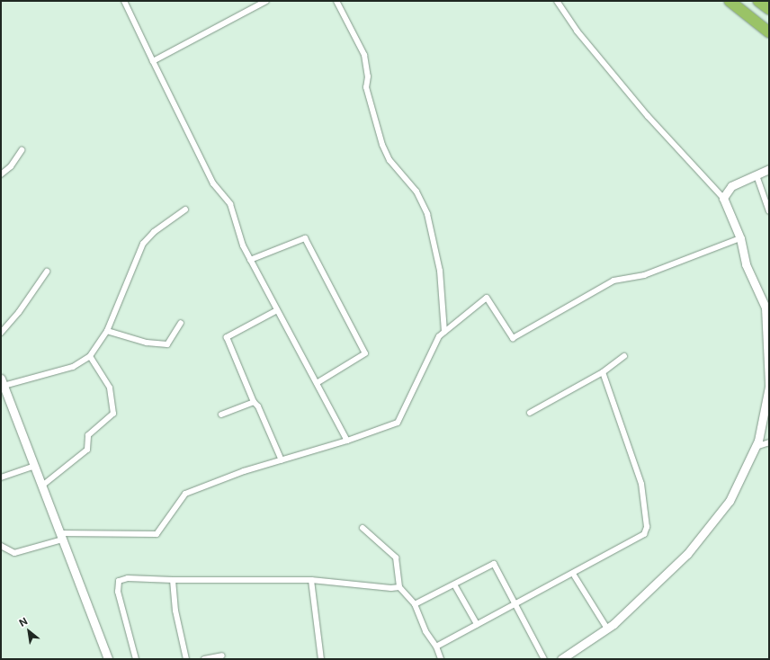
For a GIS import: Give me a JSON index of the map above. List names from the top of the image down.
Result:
{
  "north": "top left"
}
